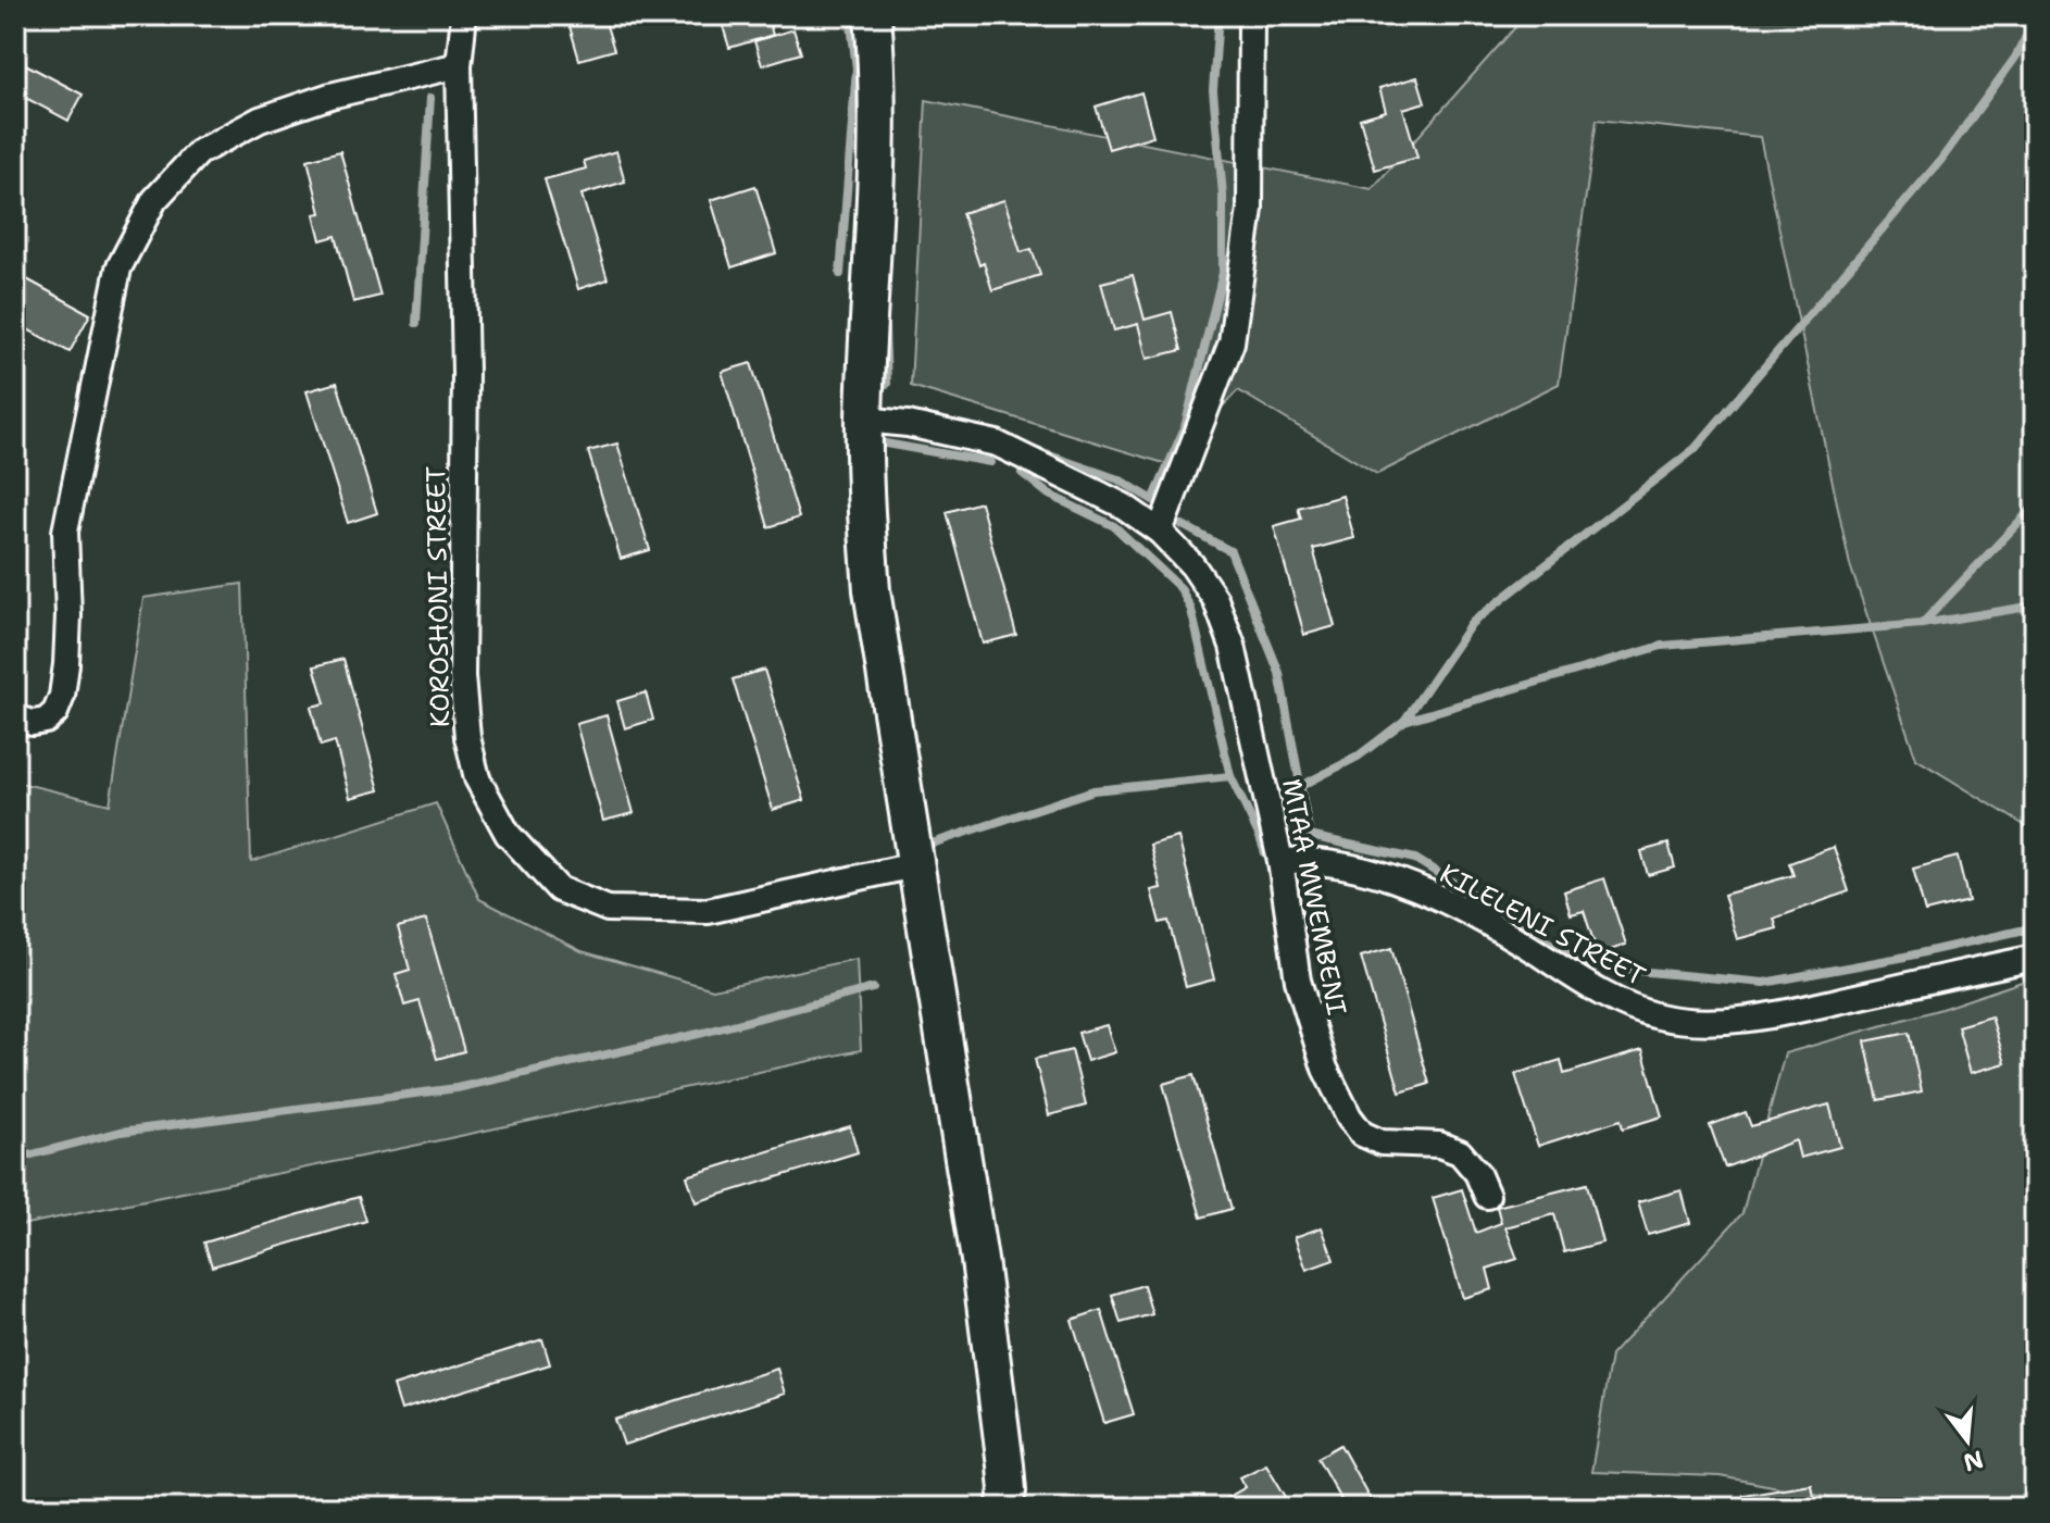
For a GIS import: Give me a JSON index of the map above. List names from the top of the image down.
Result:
{
  "streets": {
    "street": ["KOROSHONI STREET", "MTAA MWEMBENI", "KILELENI STREET"]
  },
  "crossings": [
    ["MTAA MWEMBENI", "KILELENI STREET"]
  ],
  "north": "bottom"
}
